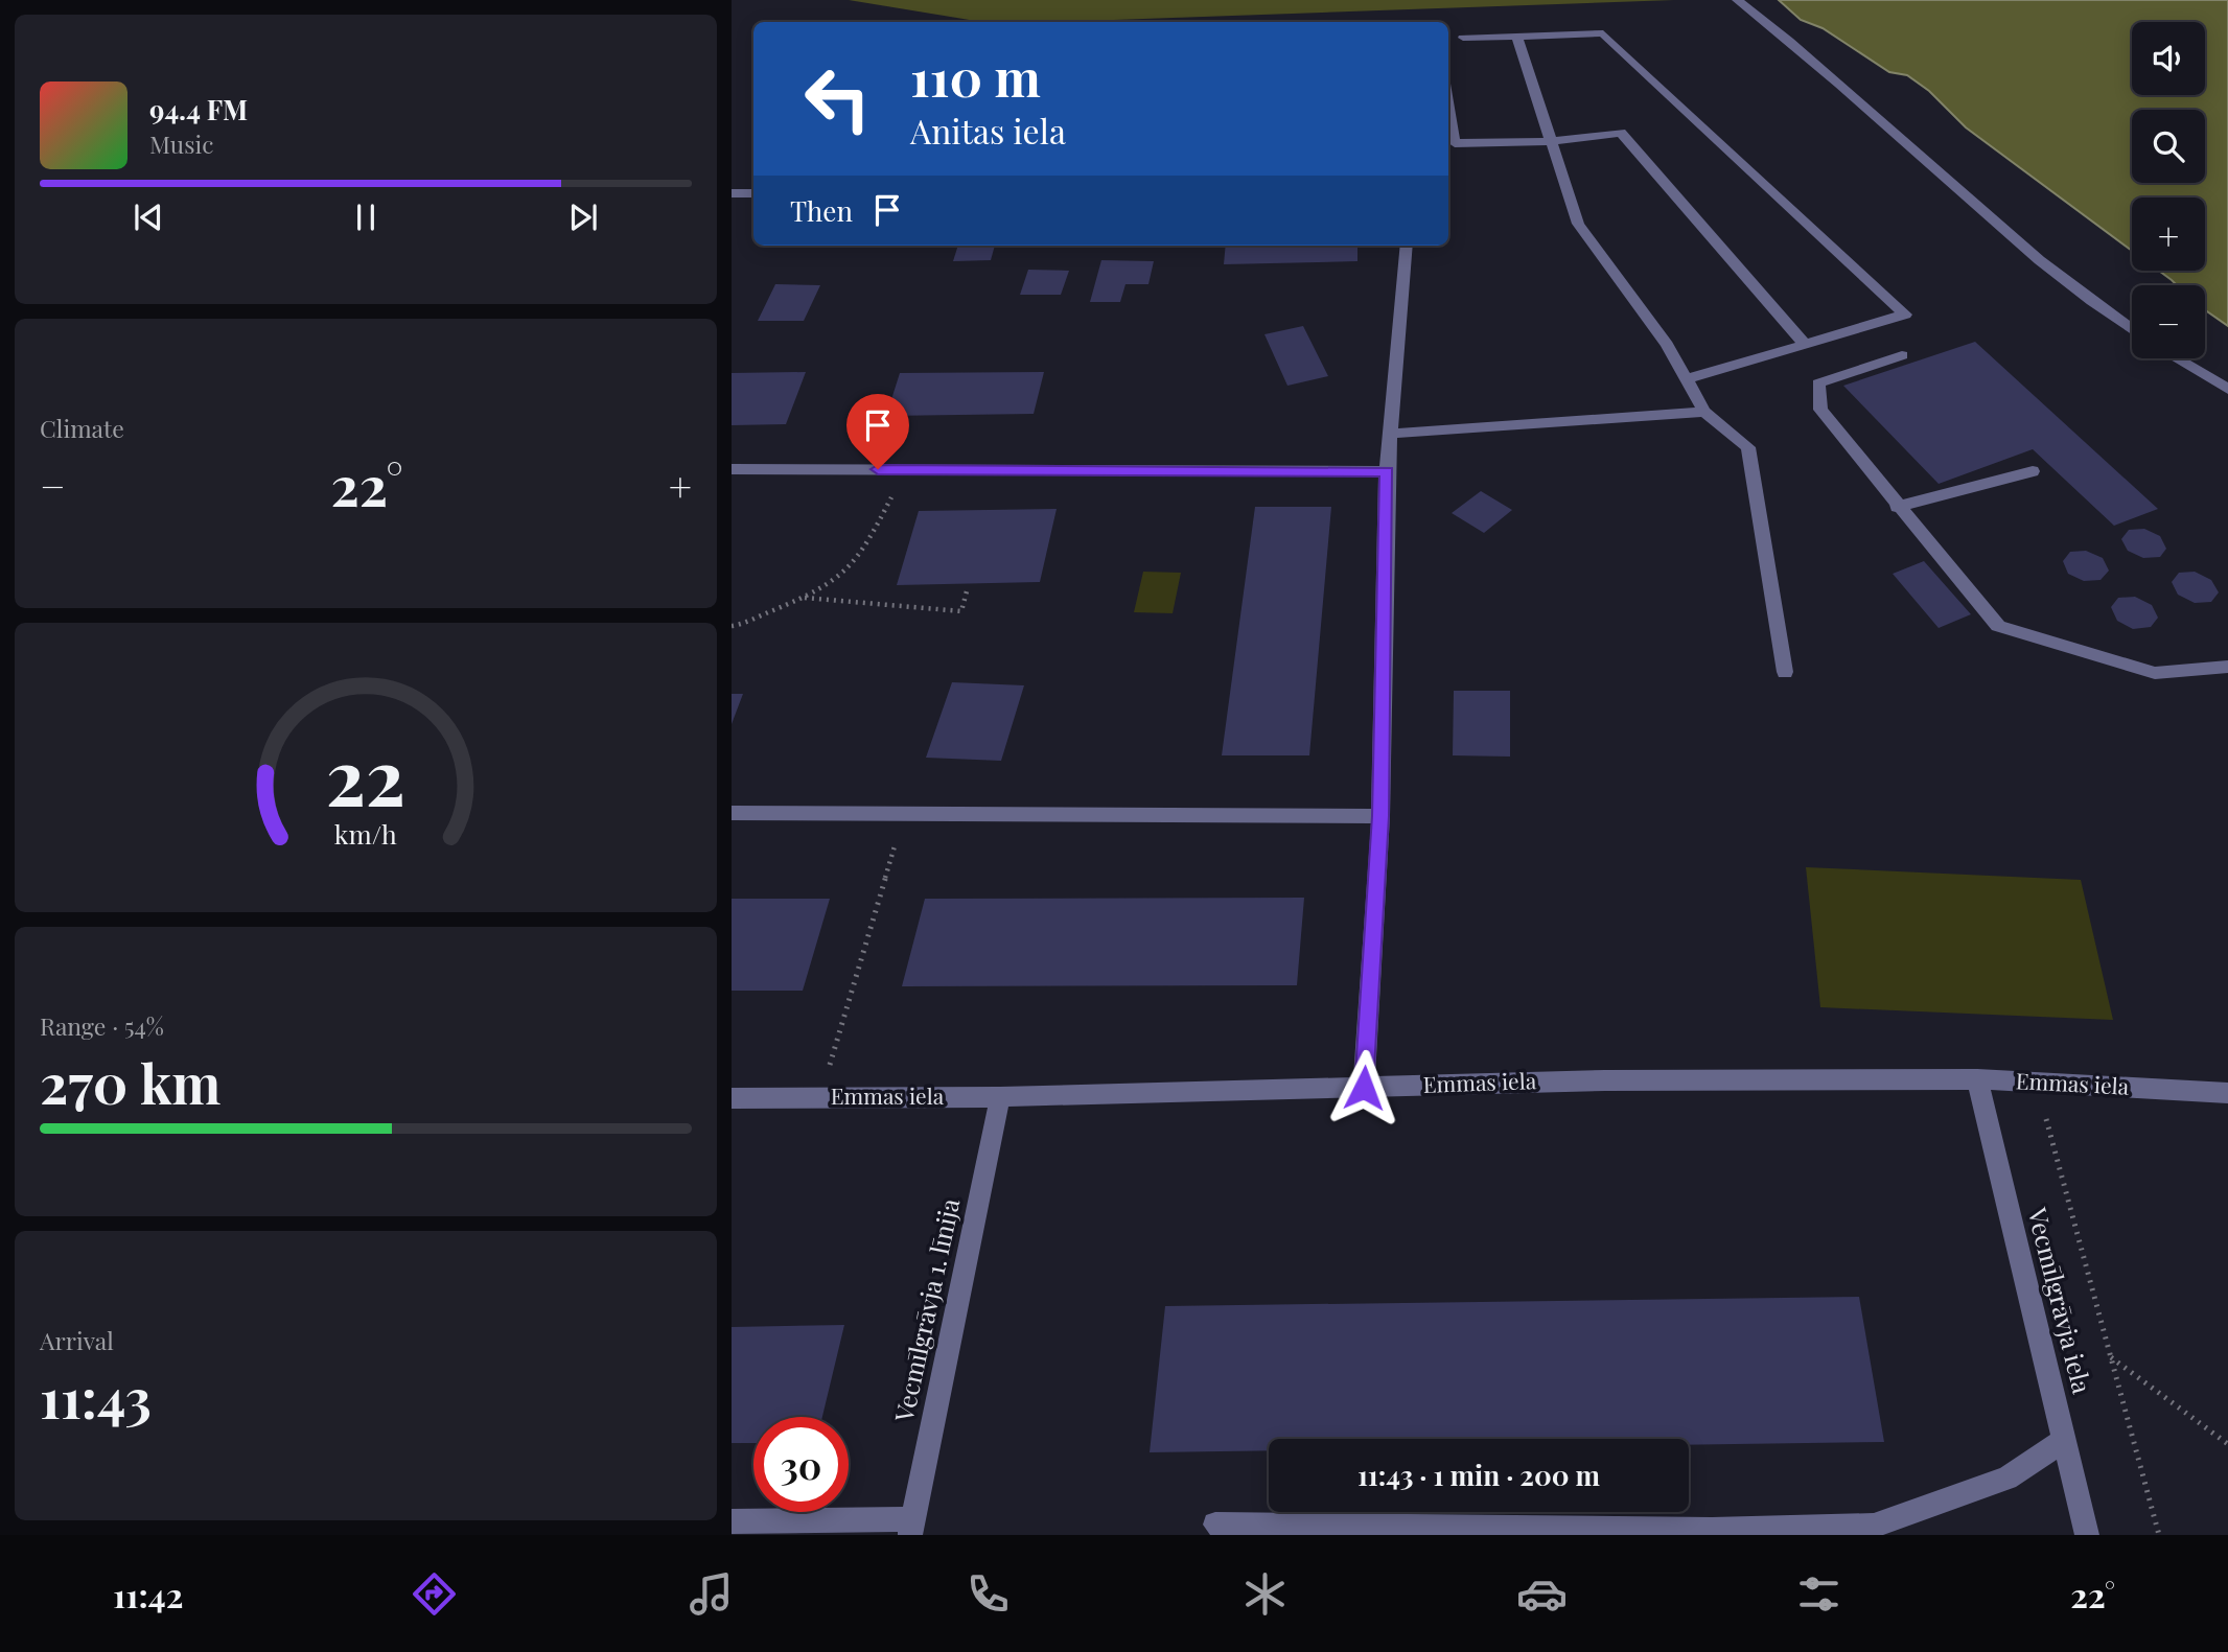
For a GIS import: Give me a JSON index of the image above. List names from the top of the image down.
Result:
{
  "streets": {
    "street": ["Emmas iela", "Vecmīlgrāvja iela", "Vecmīlgrāvja 1. līnija"]
  },
  "crossings": [
    ["Emmas iela", "Vecmīlgrāvja iela"],
    ["Emmas iela", "Vecmīlgrāvja 1. līnija"]
  ],
  "page": {
    "map_buttons": ["+", "−"],
    "turn": ["110 m", "Anitas iela"],
    "song": ["94.4 FM", "Music"],
    "then": "Then",
    "tile": [
      "Climate",
      ["Range · 54%", "270 km"],
      ["Arrival", "11:43"]
    ],
    "heat": ["−", "22°", "+"],
    "limit": "30",
    "trip": "11:43 · 1 min · 200 m",
    "tabs": ["11:42", "22°"],
    "gauge": ["22", "km/h"]
  }
}
